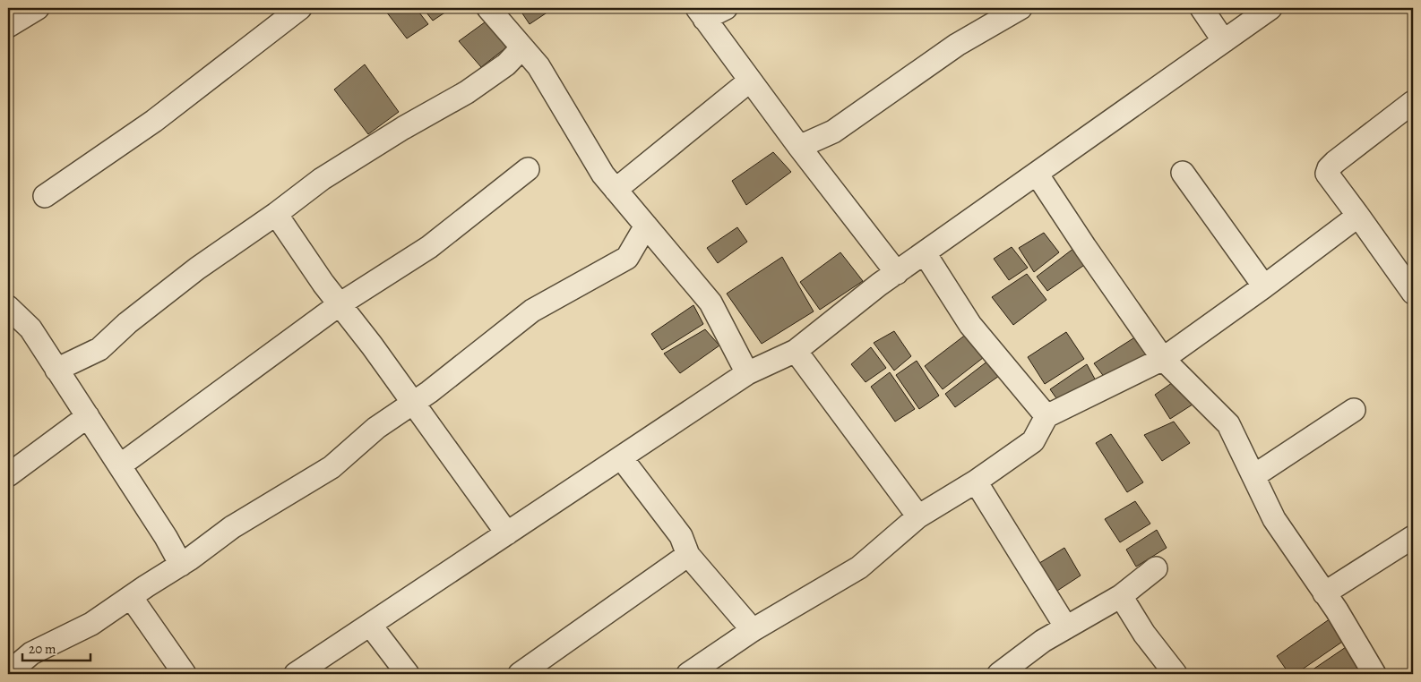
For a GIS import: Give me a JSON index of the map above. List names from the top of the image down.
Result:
{
  "scale_bar": "20 m"
}
